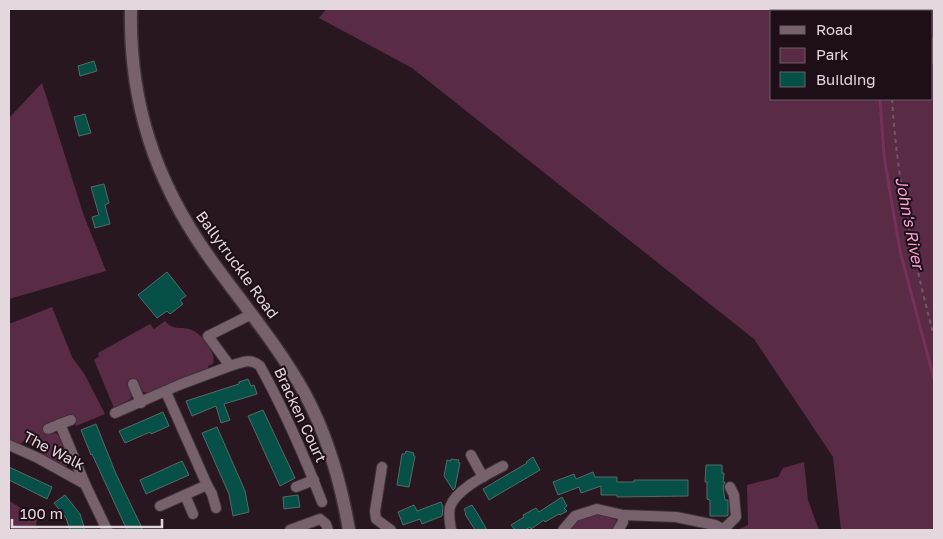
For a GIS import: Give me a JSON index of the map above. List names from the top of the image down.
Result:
{
  "streets": {
    "street": ["Ballytruckle Road", "Bracken Court", "The Walk"]
  },
  "water": ["John's River"],
  "legend": ["Road", "Park", "Building"],
  "scale_bar": "100 m"
}
